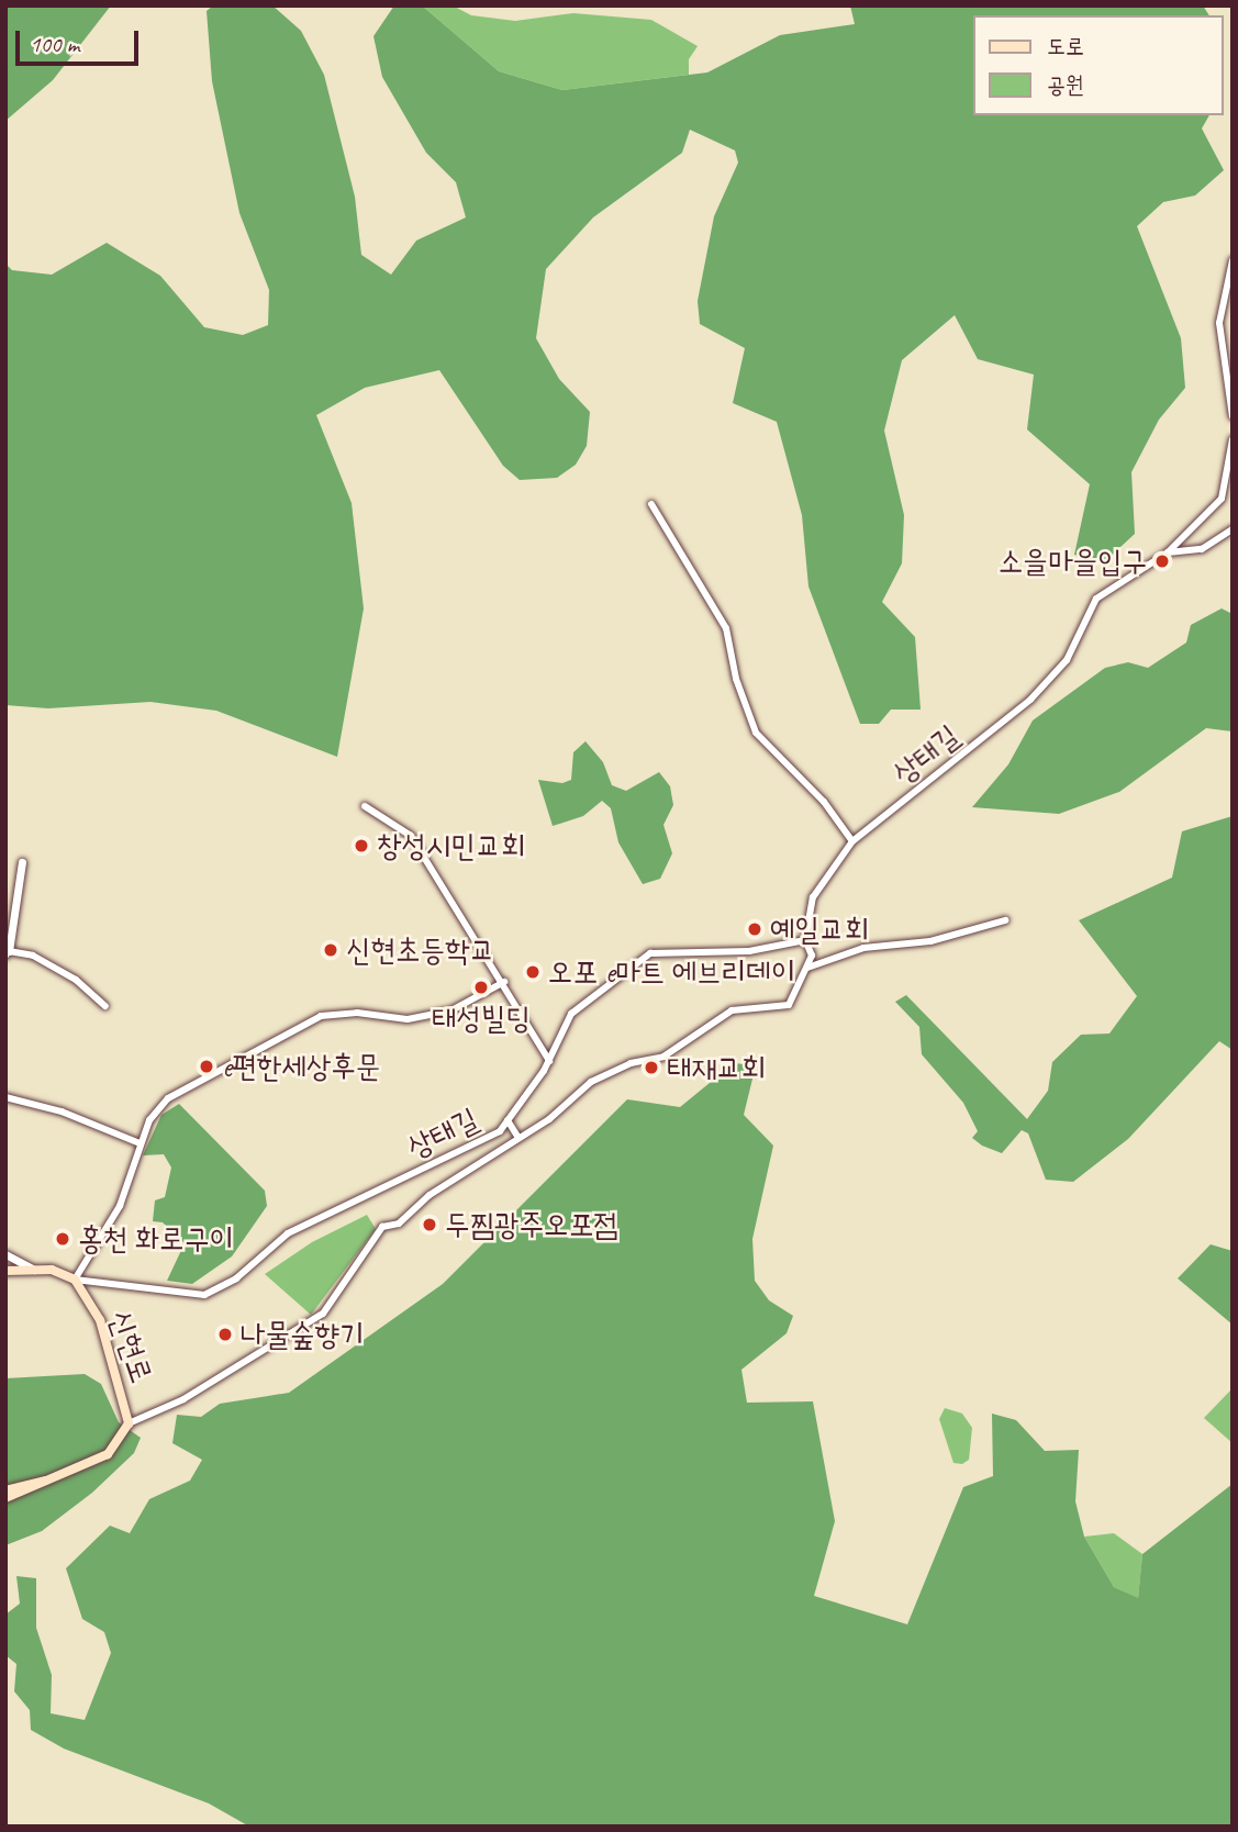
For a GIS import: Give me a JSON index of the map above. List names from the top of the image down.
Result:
{
  "streets": {
    "main road": ["신현로"],
    "street": ["상태길"]
  },
  "crossings": [
    ["상태길", "신현로"]
  ],
  "places": [
    "소을마을입구",
    "창성시민교회",
    "예일교회",
    "신현초등학교",
    "오포 e마트 에브리데이",
    "태성빌딩",
    "e편한세상후문",
    "태재교회",
    "두찜광주오포점",
    "홍천 화로구이",
    "나물숲향기"
  ],
  "legend": ["도로", "공원"],
  "scale_bar": "100 m"
}
